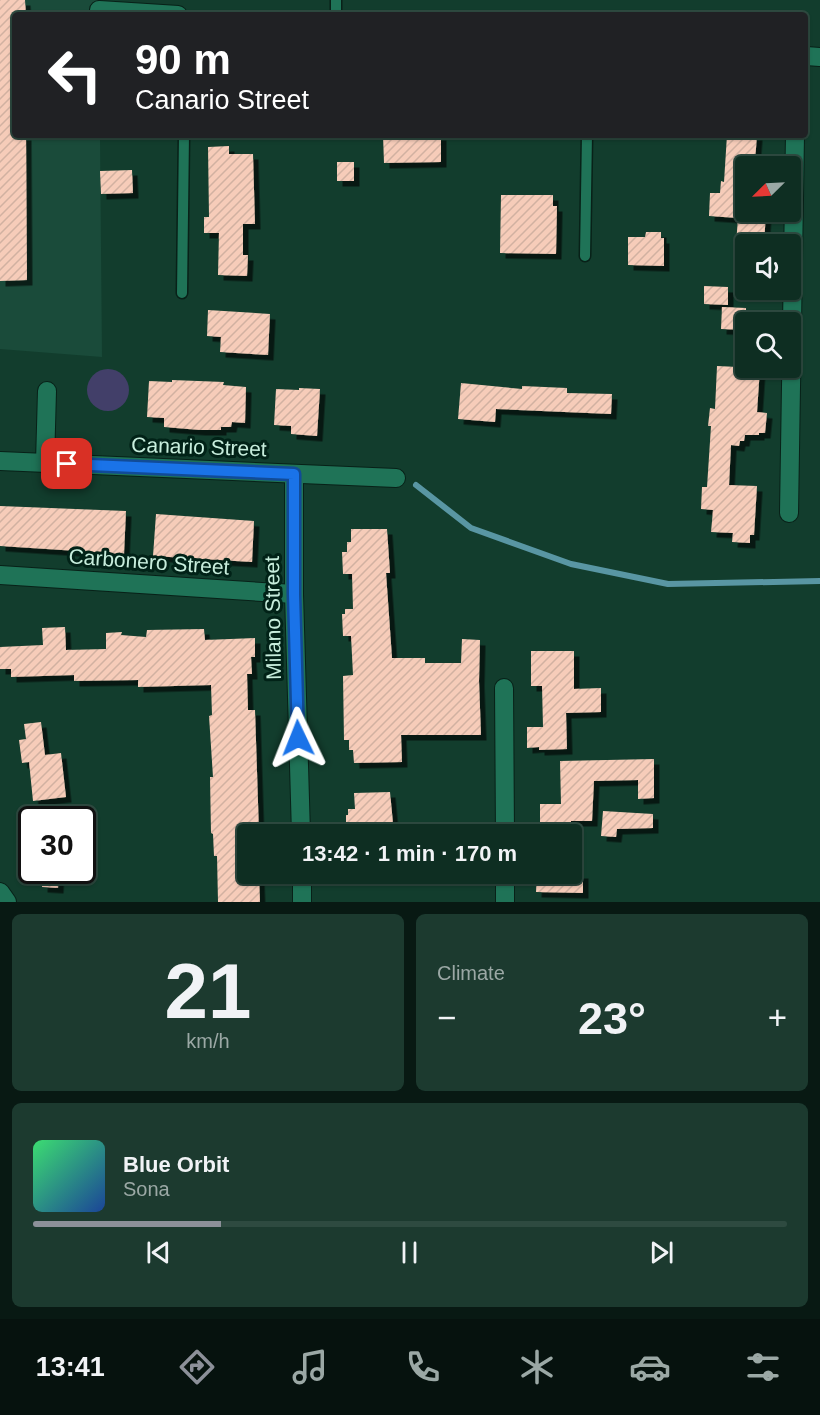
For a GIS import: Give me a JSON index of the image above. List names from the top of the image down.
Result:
{
  "streets": {
    "street": ["Canario Street", "Carbonero Street", "Milano Street"]
  },
  "crossings": [
    ["Canario Street", "Milano Street"],
    ["Carbonero Street", "Milano Street"]
  ],
  "north": "bottom left",
  "page": {
    "turn": ["90 m", "Canario Street"],
    "limit": "30",
    "trip": "13:42 · 1 min · 170 m",
    "tile": [
      ["21", "km/h"],
      "Climate"
    ],
    "heat": ["−", "23°", "+"],
    "song": ["Blue Orbit", "Sona"],
    "tabs": "13:41"
  }
}
